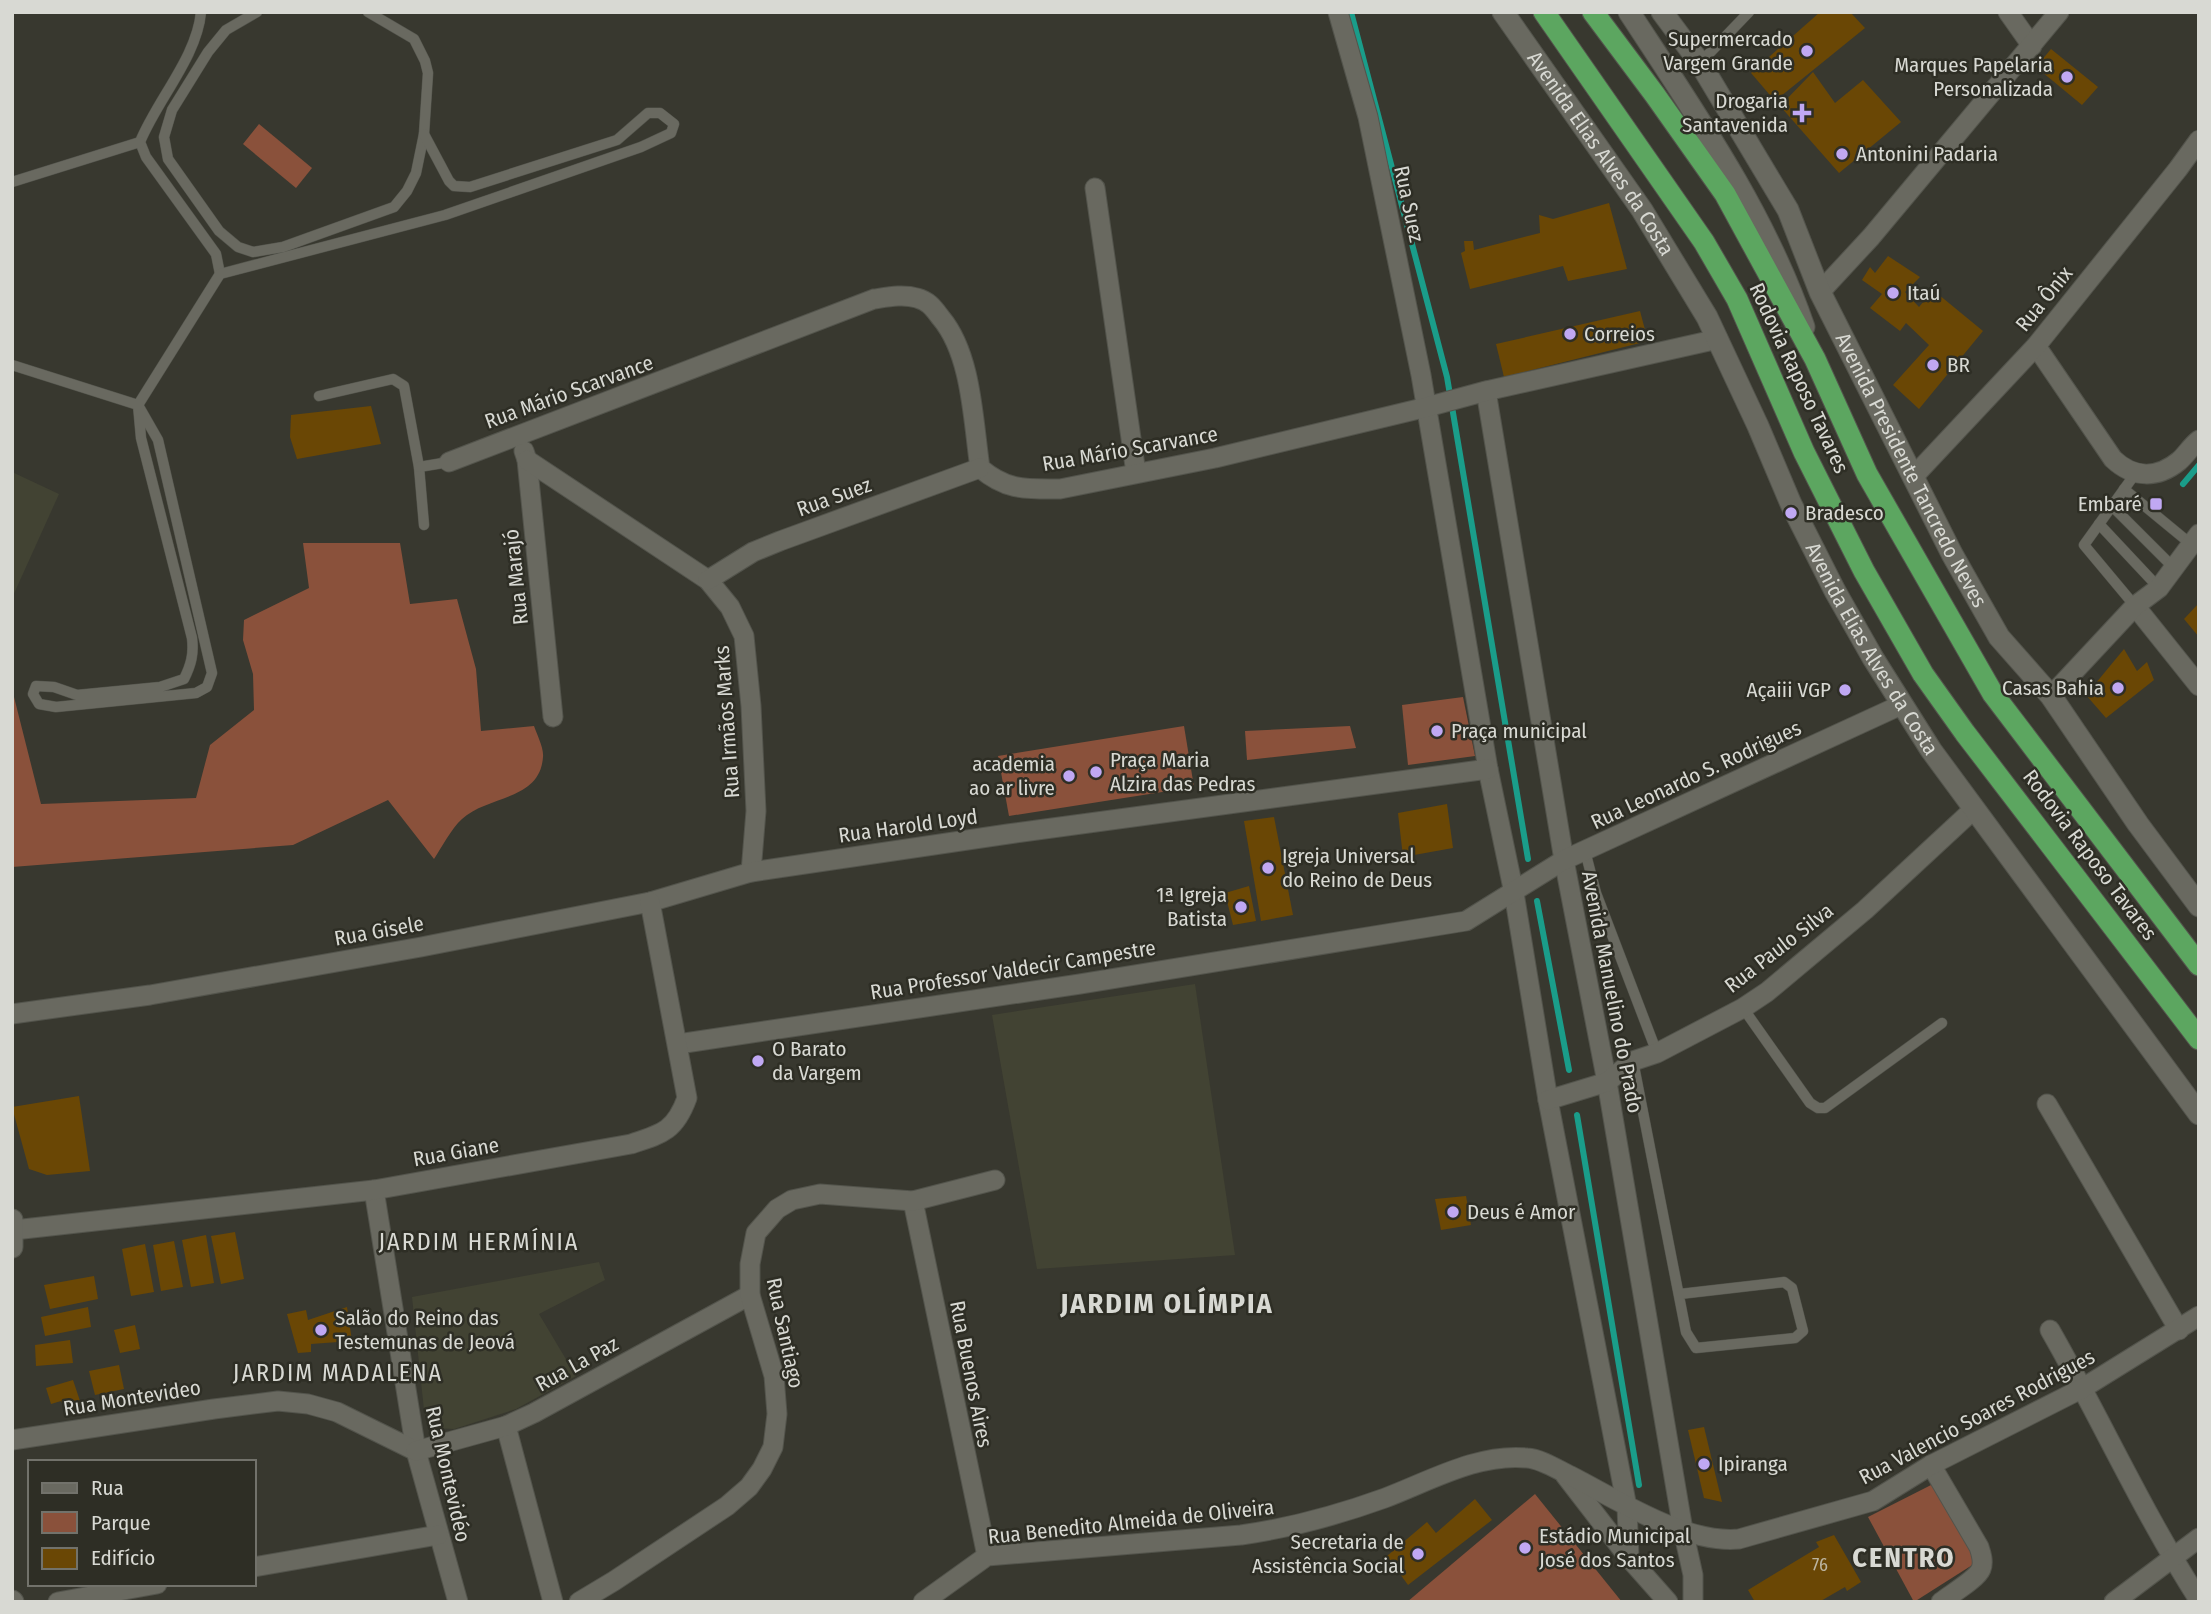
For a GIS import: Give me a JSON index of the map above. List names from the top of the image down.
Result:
{
  "streets": {
    "highway": ["Rodovia Raposo Tavares"],
    "main road": ["Avenida Elias Alves da Costa", "Avenida Presidente Tancredo Neves"],
    "street": [
      "Rua Suez",
      "Rua Ônix",
      "Rua Mário Scarvance",
      "Rua Marajó",
      "Rua Irmãos Marks",
      "Rua Leonardo S. Rodrigues",
      "Rua Harold Loyd",
      "Rua Gisele",
      "Rua Paulo Silva",
      "Rua Professor Valdecir Campestre",
      "Avenida Manuelino do Prado",
      "Rua Giane",
      "Rua Santiago",
      "Rua La Paz",
      "Rua Buenos Aires",
      "Rua Montevideo",
      "Rua Valencio Soares Rodrigues",
      "Rua Montevidéo",
      "Rua Benedito Almeida de Oliveira"
    ]
  },
  "crossings": [
    ["Avenida Elias Alves da Costa", "Rua Mário Scarvance"],
    ["Avenida Elias Alves da Costa", "Rua Leonardo S. Rodrigues"],
    ["Avenida Elias Alves da Costa", "Rua Paulo Silva"],
    ["Rua Suez", "Rua Mário Scarvance"],
    ["Rua Suez", "Rua Irmãos Marks"],
    ["Rua Ônix", "Avenida Presidente Tancredo Neves"],
    ["Rua Mário Scarvance", "Rua Marajó"],
    ["Rua Mário Scarvance", "Avenida Manuelino do Prado"],
    ["Rua Marajó", "Rua Irmãos Marks"],
    ["Rua Irmãos Marks", "Rua Harold Loyd"],
    ["Rua Irmãos Marks", "Rua Gisele"],
    ["Rua Leonardo S. Rodrigues", "Rua Professor Valdecir Campestre"],
    ["Rua Leonardo S. Rodrigues", "Avenida Manuelino do Prado"],
    ["Rua Harold Loyd", "Rua Gisele"],
    ["Rua Gisele", "Rua Giane"],
    ["Rua Paulo Silva", "Avenida Manuelino do Prado"],
    ["Rua Professor Valdecir Campestre", "Rua Giane"],
    ["Avenida Manuelino do Prado", "Rua Valencio Soares Rodrigues"],
    ["Rua Giane", "Rua Montevidéo"],
    ["Rua Santiago", "Rua La Paz"],
    ["Rua Santiago", "Rua Buenos Aires"],
    ["Rua La Paz", "Rua Montevideo"],
    ["Rua La Paz", "Rua Montevidéo"],
    ["Rua Buenos Aires", "Rua Benedito Almeida de Oliveira"],
    ["Rua Montevideo", "Rua Montevidéo"],
    ["Rua Valencio Soares Rodrigues", "Rua Benedito Almeida de Oliveira"]
  ],
  "districts": [
    "JARDIM HERMÍNIA",
    "JARDIM OLÍMPIA",
    "JARDIM MADALENA",
    "CENTRO"
  ],
  "places": {
    "other": [
      "Supermercado Vargem Grande",
      "Marques Papelaria Personalizada",
      "Antonini Padaria",
      "Itaú",
      "Correios",
      "BR",
      "Bradesco",
      "Casas Bahia",
      "Açaiii VGP",
      "Praça municipal",
      "Praça Maria Alzira das Pedras",
      "academia ao ar livre",
      "Igreja Universal do Reino de Deus",
      "1ª Igreja Batista",
      "O Barato da Vargem",
      "Deus é Amor",
      "Salão do Reino das Testemunas de Jeová",
      "Ipiranga",
      "Estádio Municipal José dos Santos",
      "Secretaria de Assistência Social"
    ],
    "health": ["Drogaria Santavenida"],
    "transit": ["Embaré"]
  },
  "house_numbers": ["76"],
  "legend": ["Rua", "Parque", "Edifício"]
}
